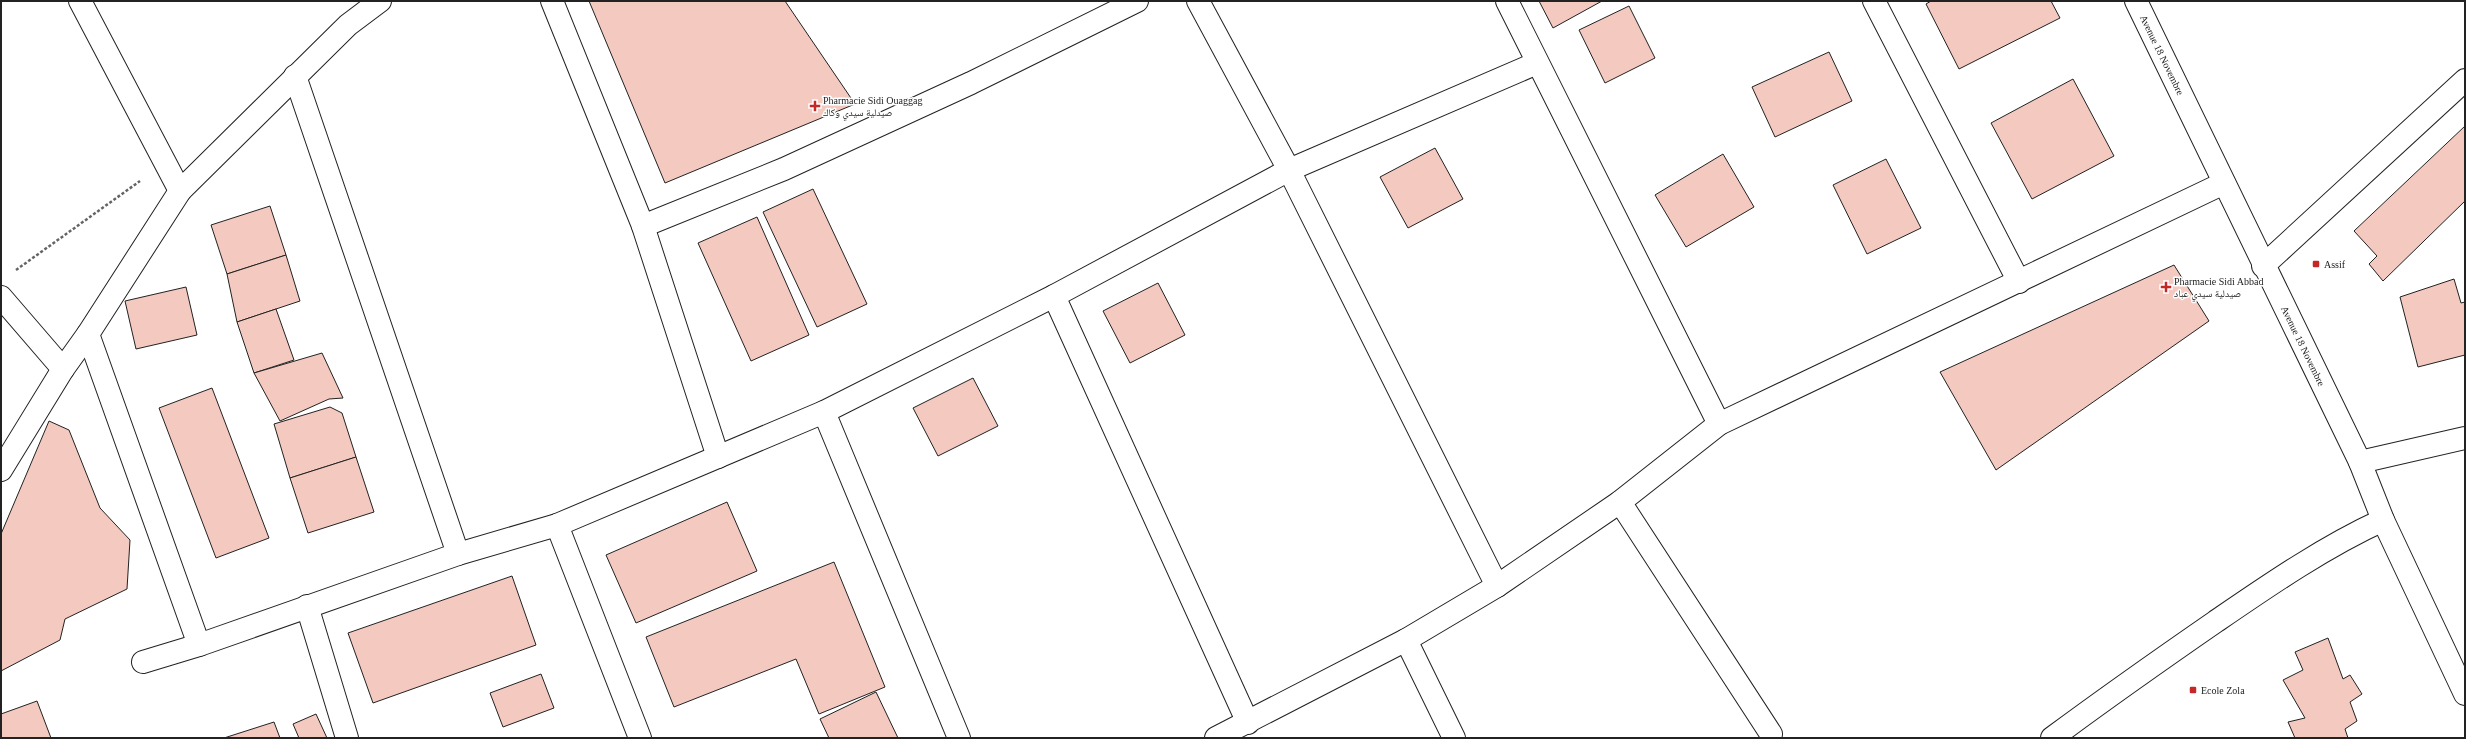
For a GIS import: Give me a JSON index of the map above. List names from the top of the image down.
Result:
{
  "streets": {
    "street": ["Avenue 18 Novembre"]
  },
  "places": {
    "health": ["Pharmacie Sidi Ouaggag صيدلية سيدي وكاك", "Pharmacie Sidi Abbad صيدلية سيدي عباد"],
    "transit": ["Assif", "Ecole Zola"]
  }
}
